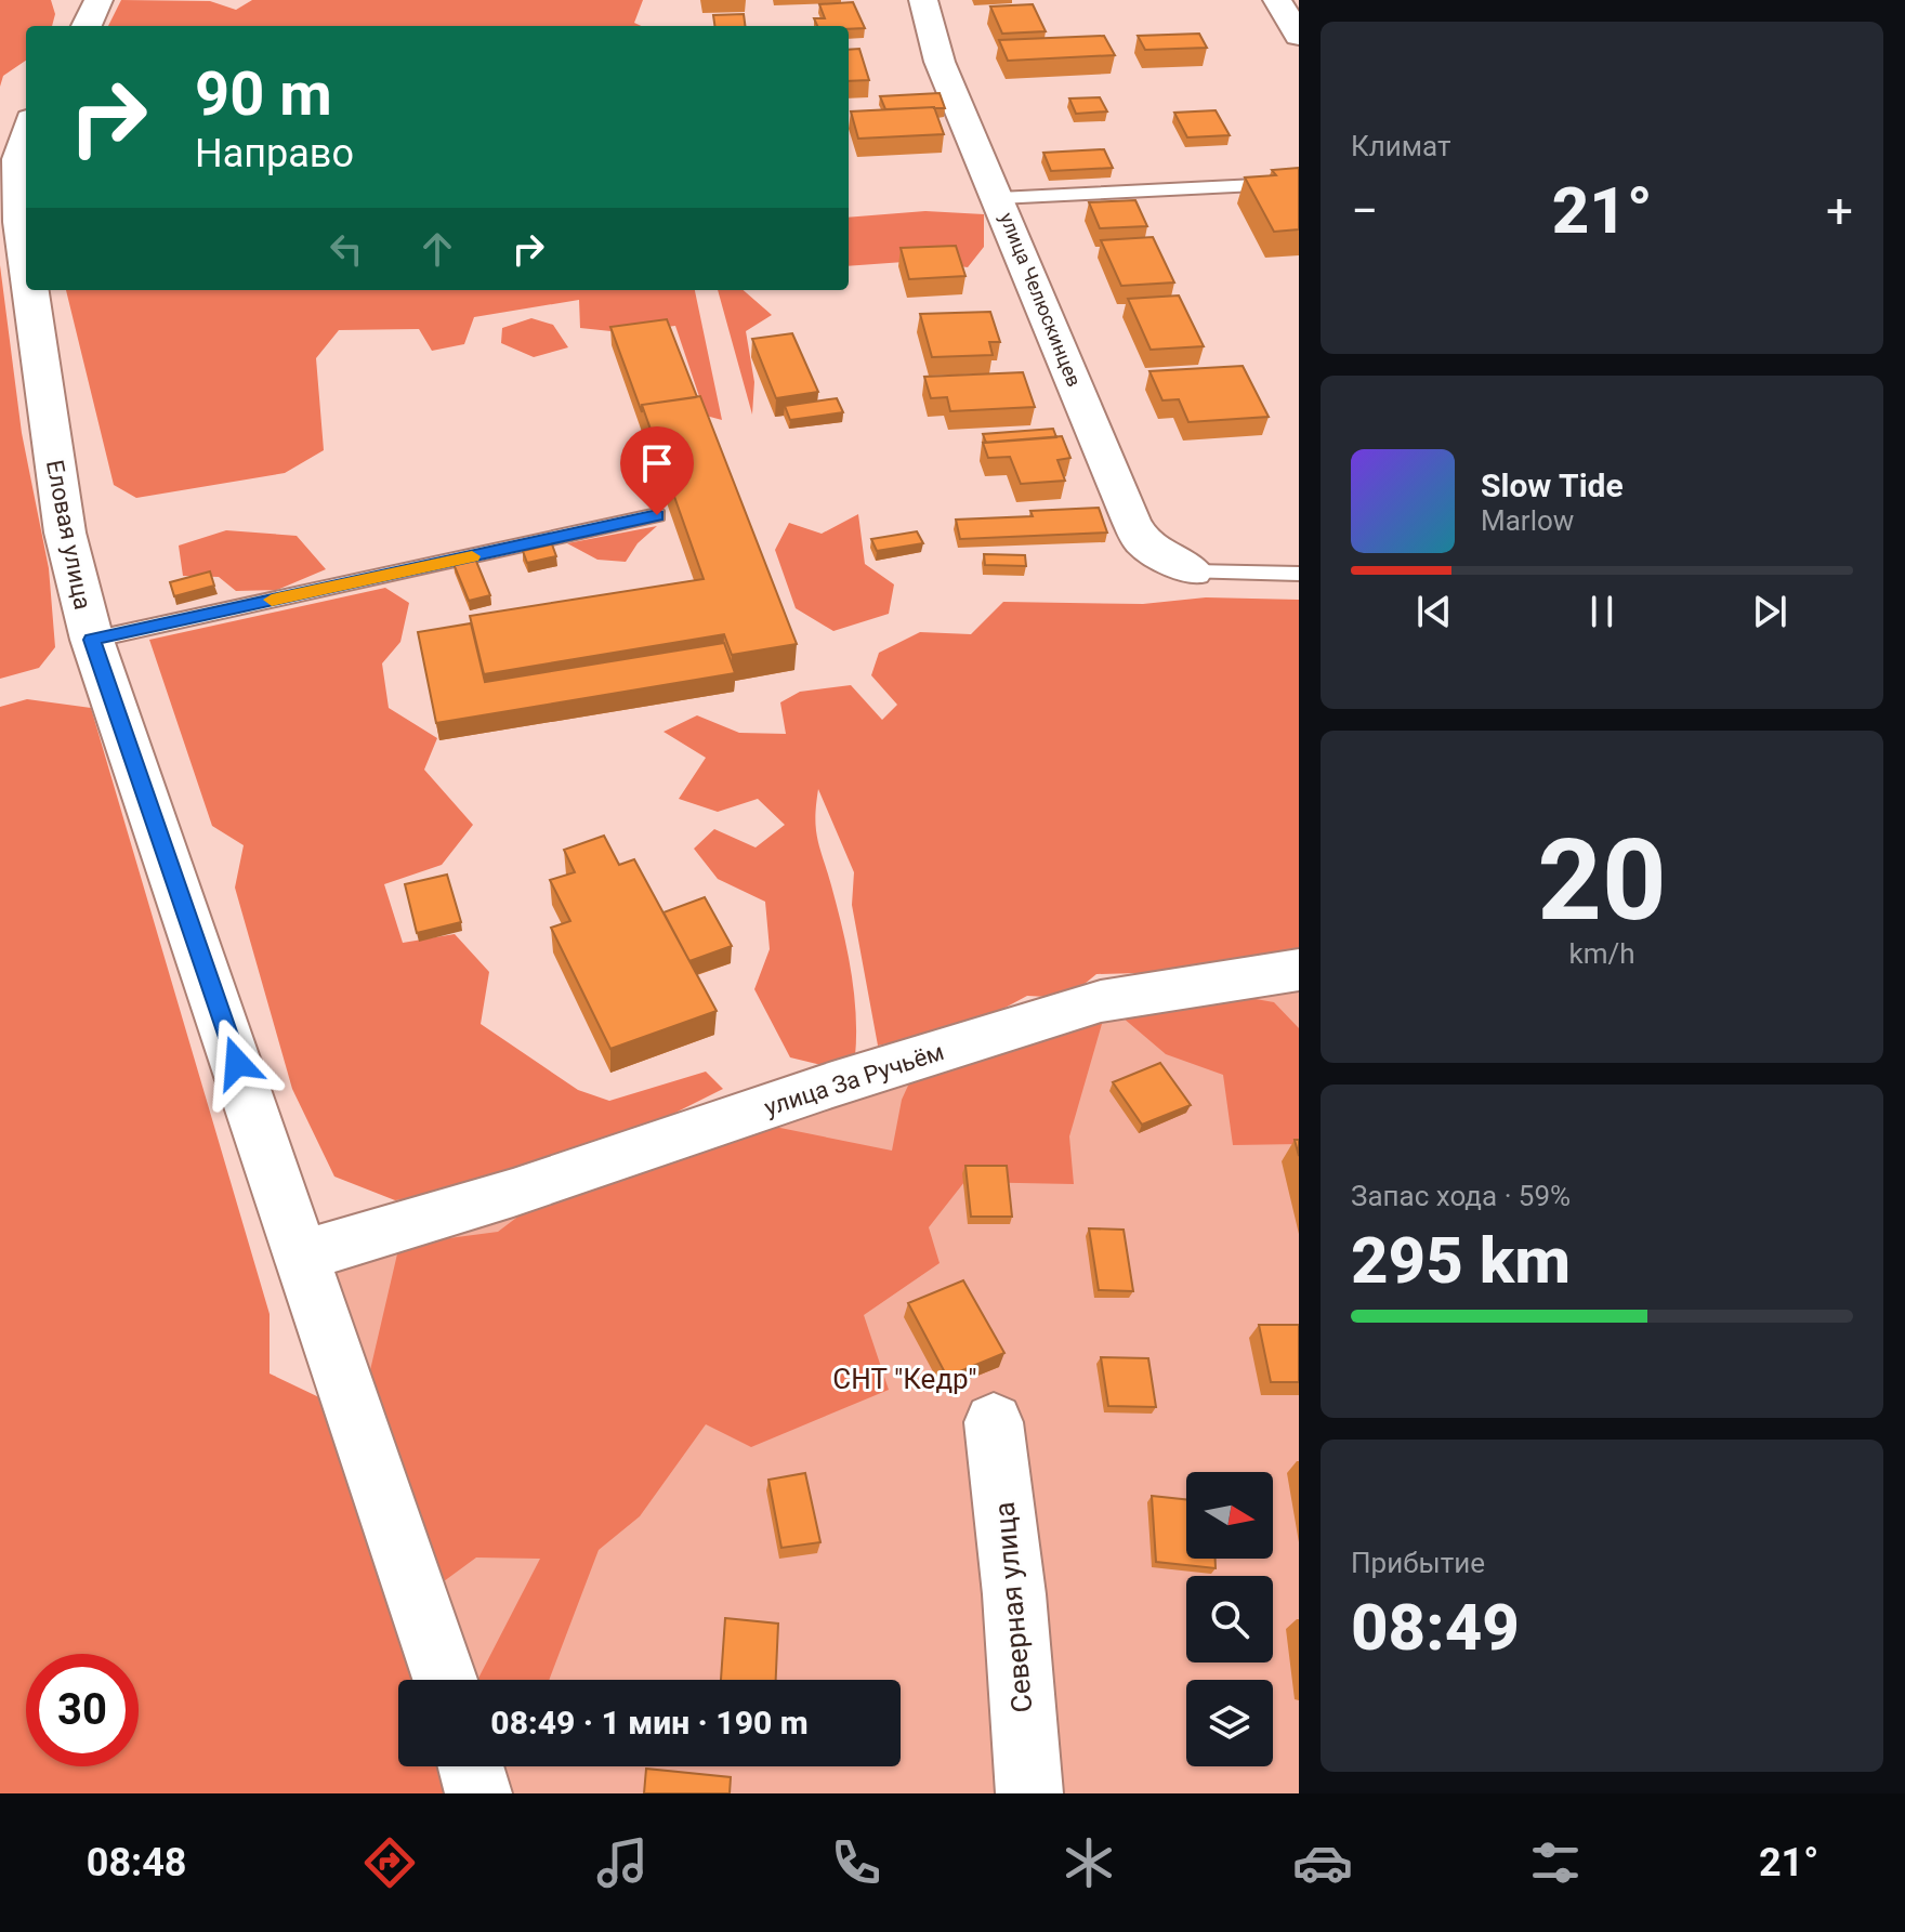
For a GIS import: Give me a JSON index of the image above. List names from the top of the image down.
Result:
{
  "streets": {
    "street": [
      "улица Челюскинцев",
      "Еловая улица",
      "улица За Ручьём",
      "Северная улица"
    ]
  },
  "crossings": [
    ["Еловая улица", "улица За Ручьём"]
  ],
  "parks": ["СНТ \"Кедр\""],
  "north": "right",
  "page": {
    "tile": [
      "Климат",
      ["20", "km/h"],
      ["Запас хода · 59%", "295 km"],
      ["Прибытие", "08:49"]
    ],
    "turn": ["90 m", "Направо"],
    "heat": ["−", "21°", "+"],
    "song": ["Slow Tide", "Marlow"],
    "limit": "30",
    "trip": "08:49 · 1 мин · 190 m",
    "tabs": ["08:48", "21°"]
  }
}
